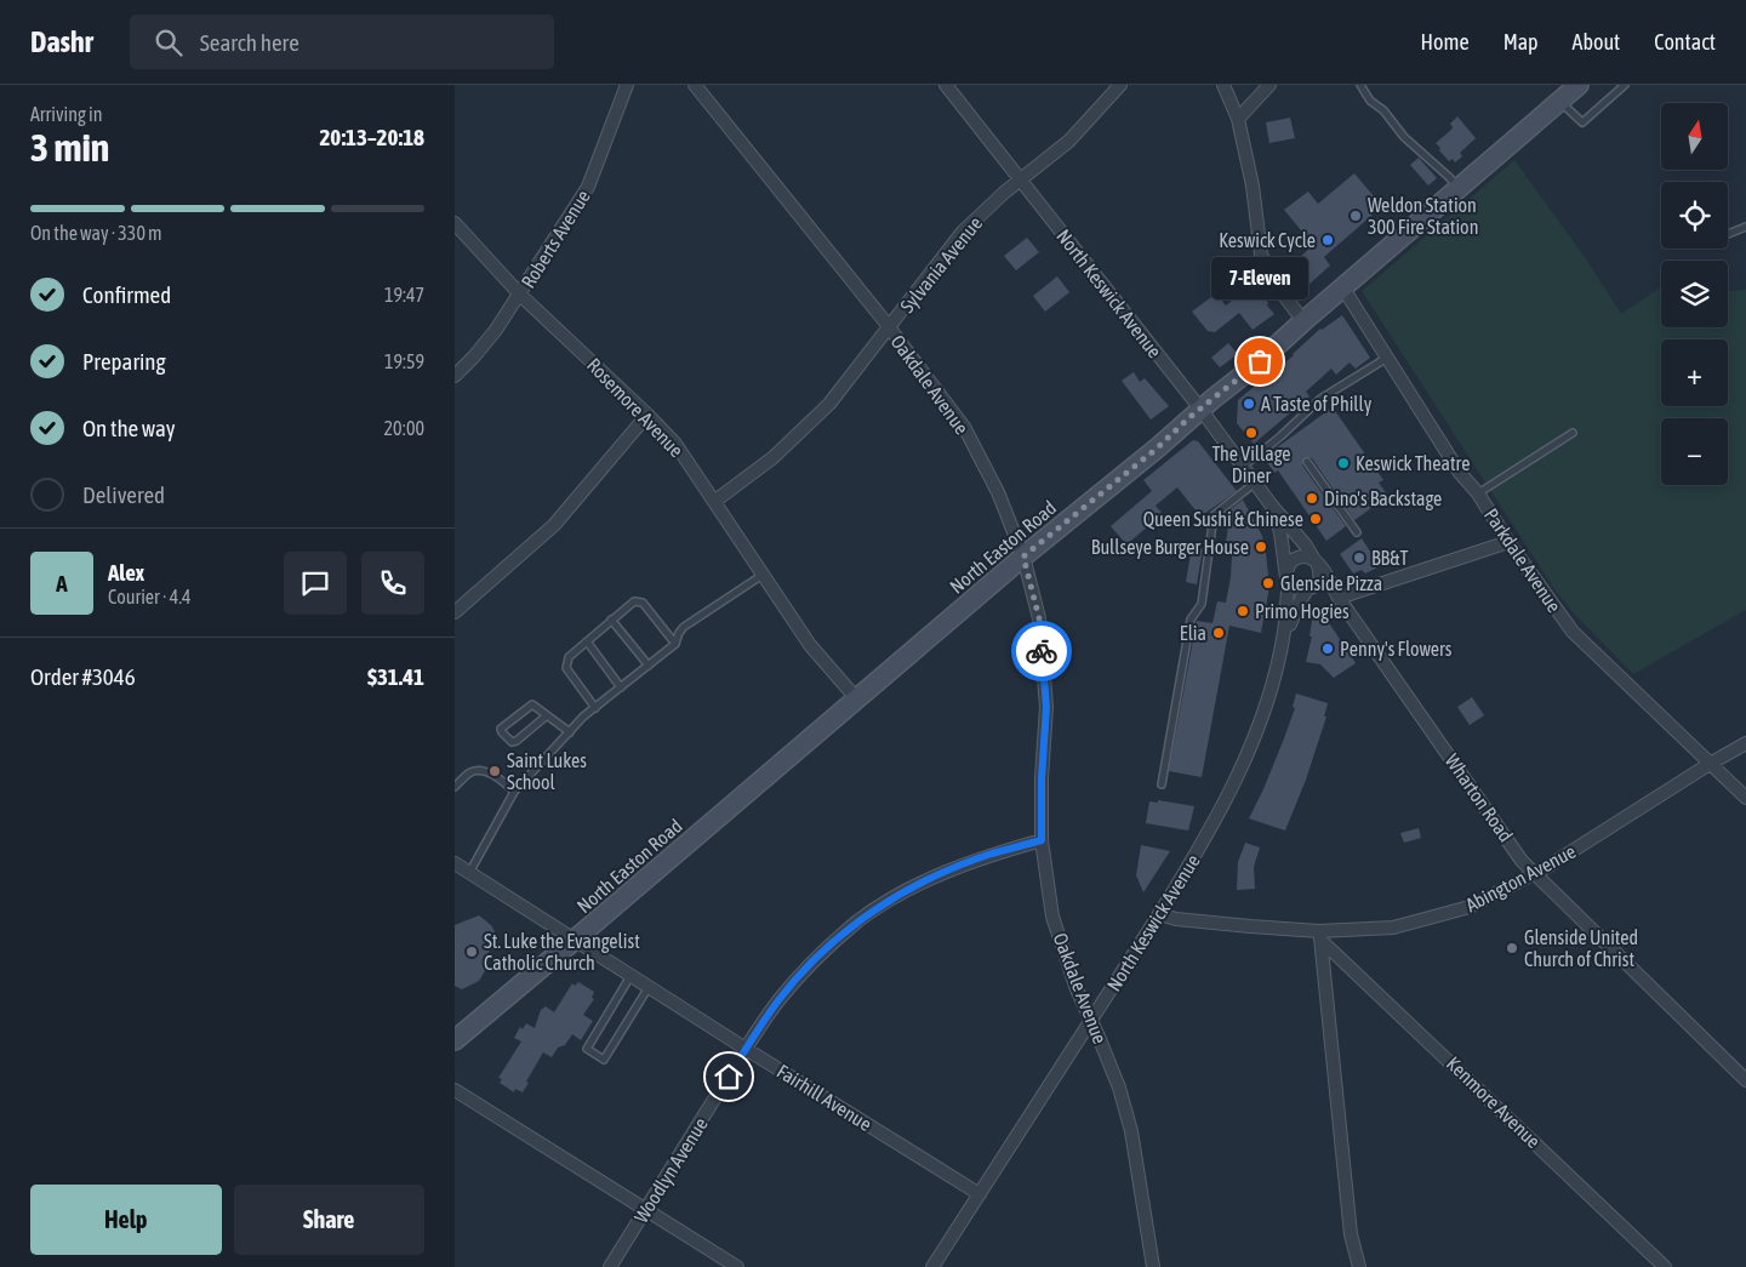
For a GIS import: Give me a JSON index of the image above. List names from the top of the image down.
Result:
{
  "streets": {
    "main road": ["North Easton Road"],
    "street": [
      "Roberts Avenue",
      "Sylvania Avenue",
      "North Keswick Avenue",
      "Oakdale Avenue",
      "Rosemore Avenue",
      "Parkdale Avenue",
      "Wharton Road",
      "Abington Avenue",
      "Fairhill Avenue",
      "Kenmore Avenue",
      "Woodlyn Avenue"
    ]
  },
  "crossings": [
    ["Roberts Avenue", "Rosemore Avenue"],
    ["Sylvania Avenue", "North Keswick Avenue"],
    ["Sylvania Avenue", "Oakdale Avenue"],
    ["Sylvania Avenue", "Rosemore Avenue"],
    ["North Keswick Avenue", "Oakdale Avenue"],
    ["North Keswick Avenue", "North Easton Road"],
    ["North Keswick Avenue", "Wharton Road"],
    ["North Keswick Avenue", "Abington Avenue"],
    ["North Keswick Avenue", "Fairhill Avenue"],
    ["Oakdale Avenue", "North Easton Road"],
    ["Oakdale Avenue", "Woodlyn Avenue"],
    ["Rosemore Avenue", "North Easton Road"],
    ["North Easton Road", "Parkdale Avenue"],
    ["North Easton Road", "Fairhill Avenue"],
    ["Parkdale Avenue", "Abington Avenue"],
    ["Wharton Road", "Abington Avenue"],
    ["Abington Avenue", "Kenmore Avenue"],
    ["Fairhill Avenue", "Woodlyn Avenue"]
  ],
  "places": [
    "Weldon Station 300 Fire Station",
    "Keswick Cycle",
    "7-Eleven",
    "A Taste of Philly",
    "The Village Diner",
    "Keswick Theatre",
    "Dino's Backstage",
    "Queen Sushi & Chinese",
    "Bullseye Burger House",
    "BB&T",
    "Glenside Pizza",
    "Primo Hogies",
    "Elia",
    "Penny's Flowers",
    "Saint Lukes School",
    "Glenside United Church of Christ",
    "St. Luke the Evangelist Catholic Church"
  ],
  "north": "top",
  "page": {
    "header": "Dashr",
    "search": "Search here",
    "nav": [
      "Home",
      "Map",
      "About",
      "Contact"
    ],
    "heading": ["3 min", "Arriving in", "20:13–20:18"],
    "panel": [
      "Alex",
      "Courier · 4.4",
      "Order #3046",
      "$31.41"
    ],
    "map_buttons": ["+", "−"],
    "bar": "On the way · 330 m",
    "bubble": "7-Eleven",
    "list": [
      ["Confirmed", "19:47"],
      ["Preparing", "19:59"],
      ["On the way", "20:00"],
      "Delivered"
    ],
    "round": "A",
    "buttons": ["Help", "Share"]
  }
}
